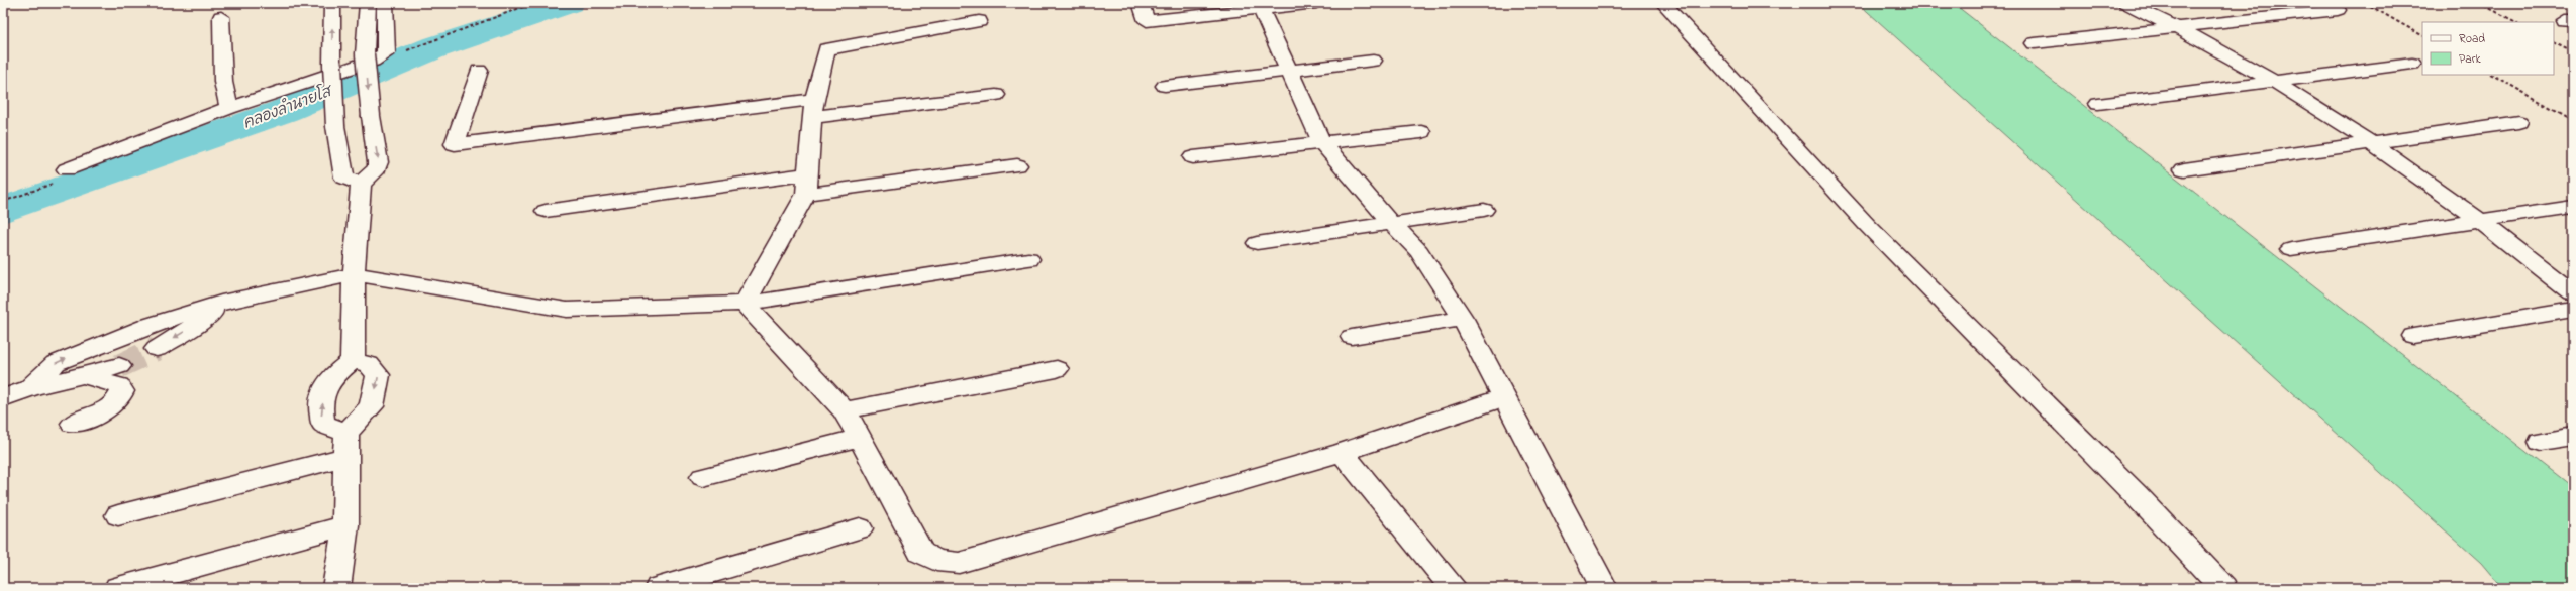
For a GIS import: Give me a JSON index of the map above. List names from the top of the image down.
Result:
{
  "water": ["คลองลำนายโส"],
  "legend": ["Road", "Park"]
}
